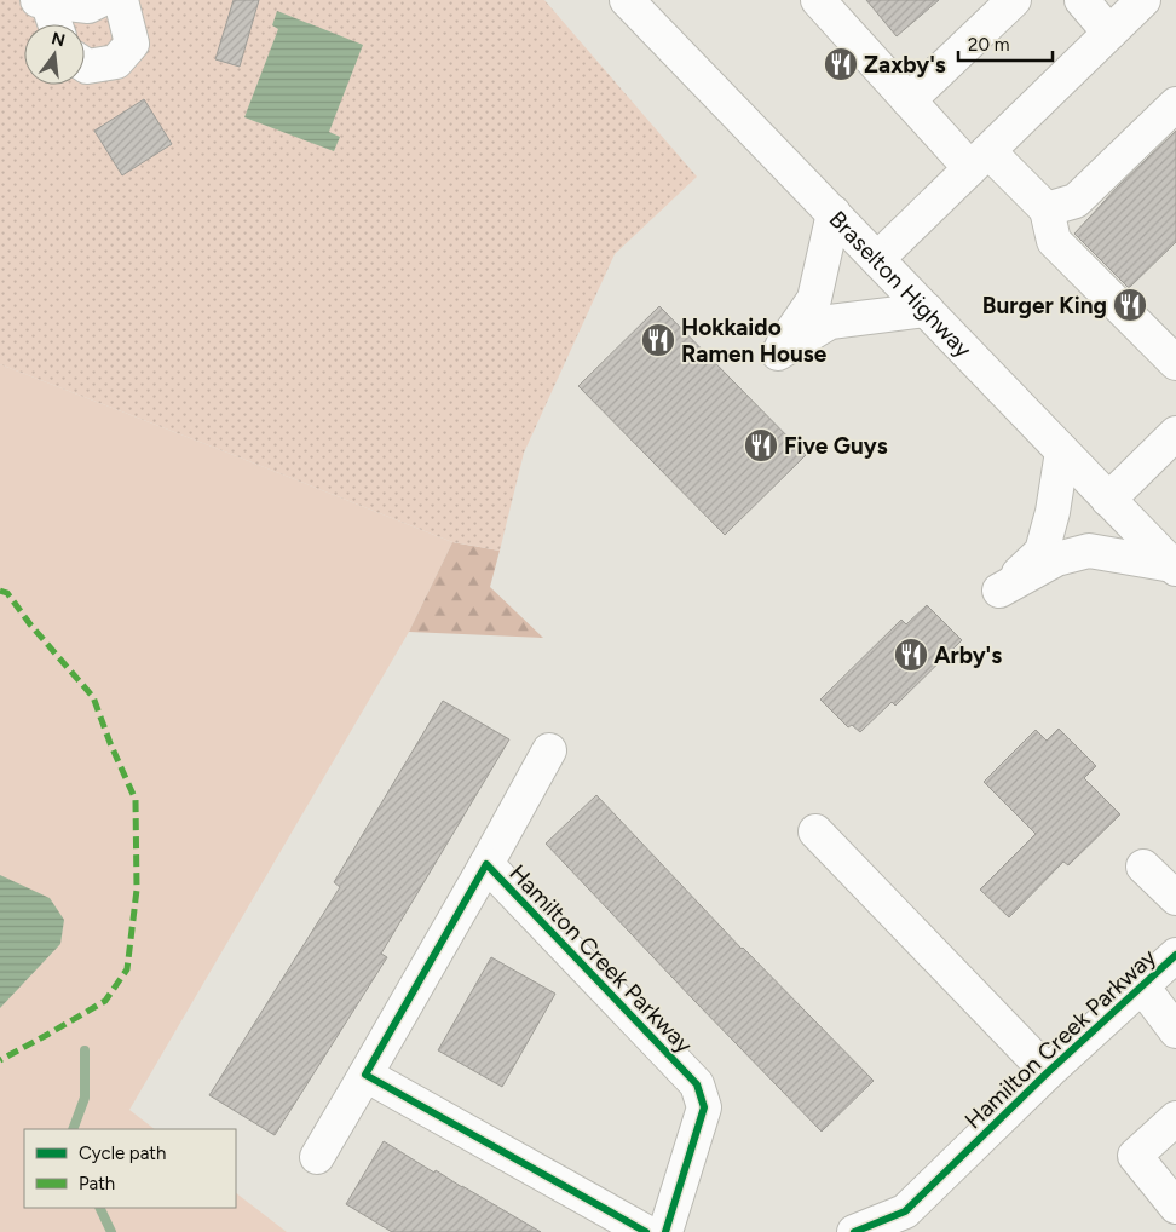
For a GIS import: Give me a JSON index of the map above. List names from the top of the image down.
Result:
{
  "streets": {
    "street": ["Braselton Highway", "Hamilton Creek Parkway"]
  },
  "places": {
    "restaurant": [
      "Zaxby's",
      "Burger King",
      "Hokkaido Ramen House",
      "Five Guys",
      "Arby's"
    ]
  },
  "legend": ["Cycle path", "Path"],
  "scale_bar": "20 m",
  "north": "top"
}
